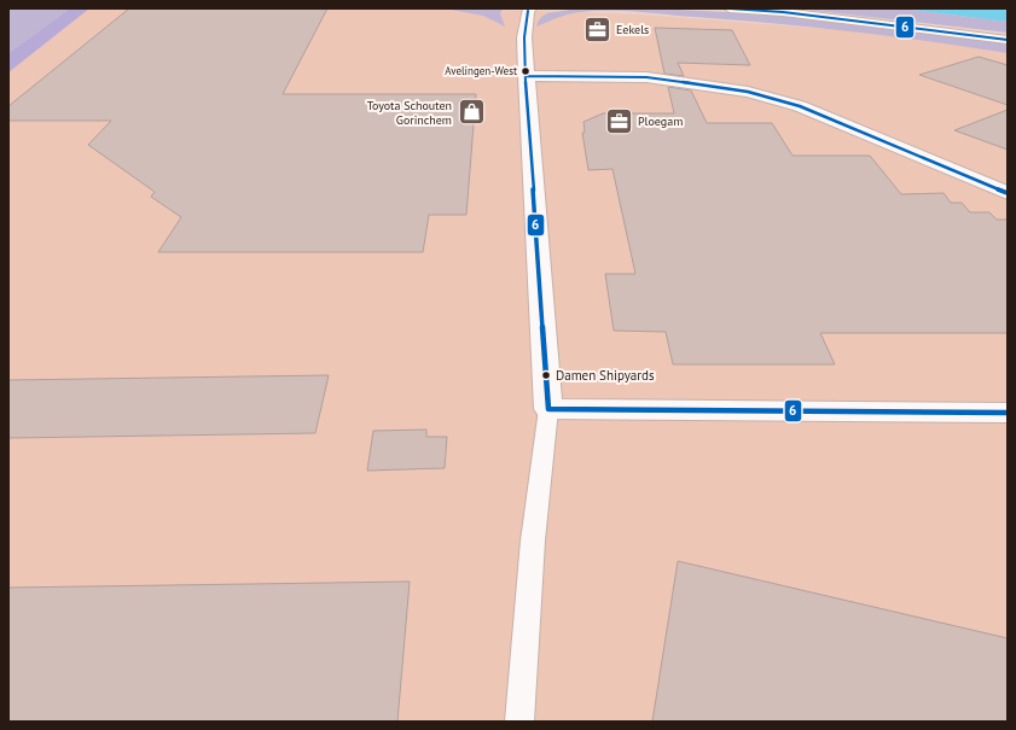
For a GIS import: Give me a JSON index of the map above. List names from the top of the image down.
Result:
{
  "places": {
    "office": ["Eekels", "Ploegam"],
    "other": ["Avelingen-West", "Damen Shipyards"],
    "shop": ["Toyota Schouten Gorinchem"]
  },
  "lines": ["transit line 6"]
}
